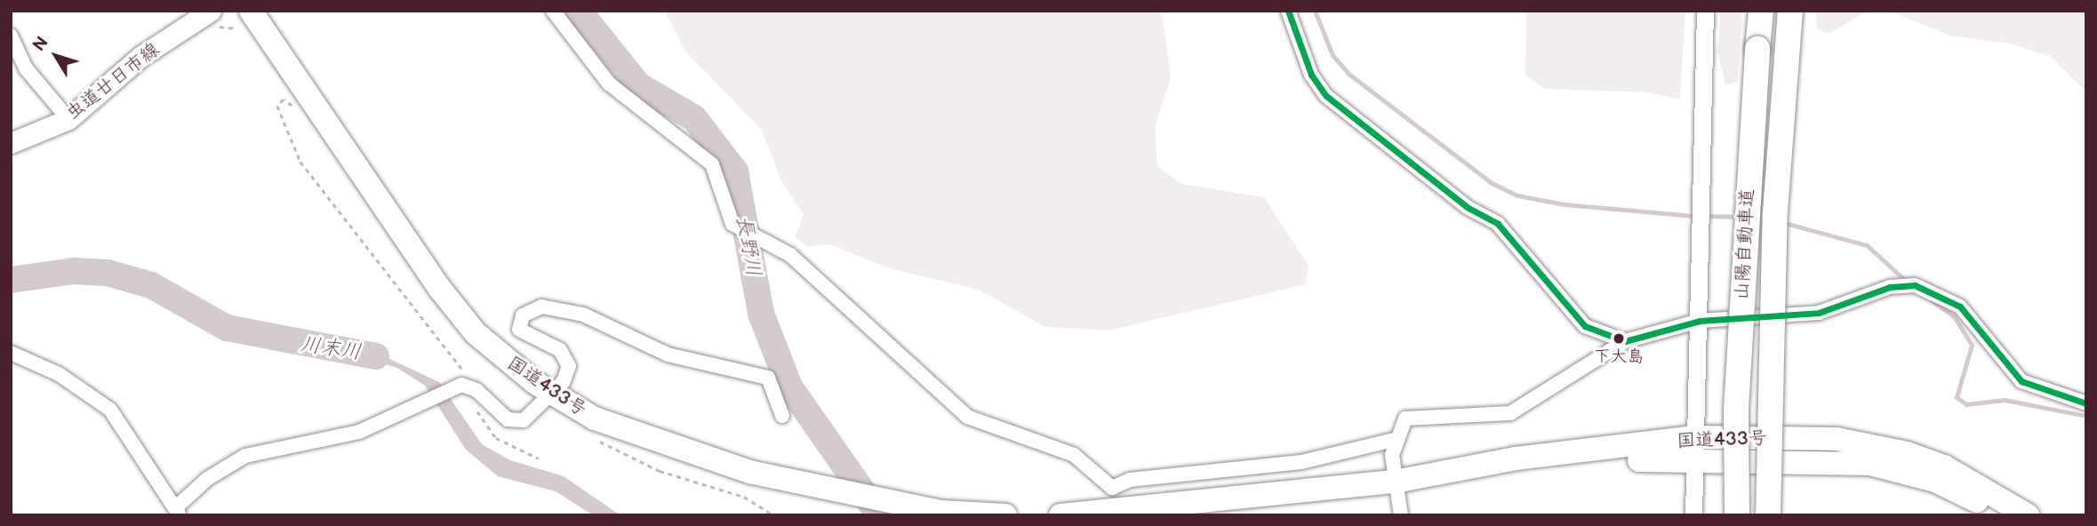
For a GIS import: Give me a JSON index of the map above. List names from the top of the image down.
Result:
{
  "streets": {
    "highway": ["山陽自動車道", "国道433号"],
    "main road": ["虫道廿日市線"]
  },
  "water": ["長野川", "川末川"],
  "places": ["下大島"],
  "north": "top left"
}
